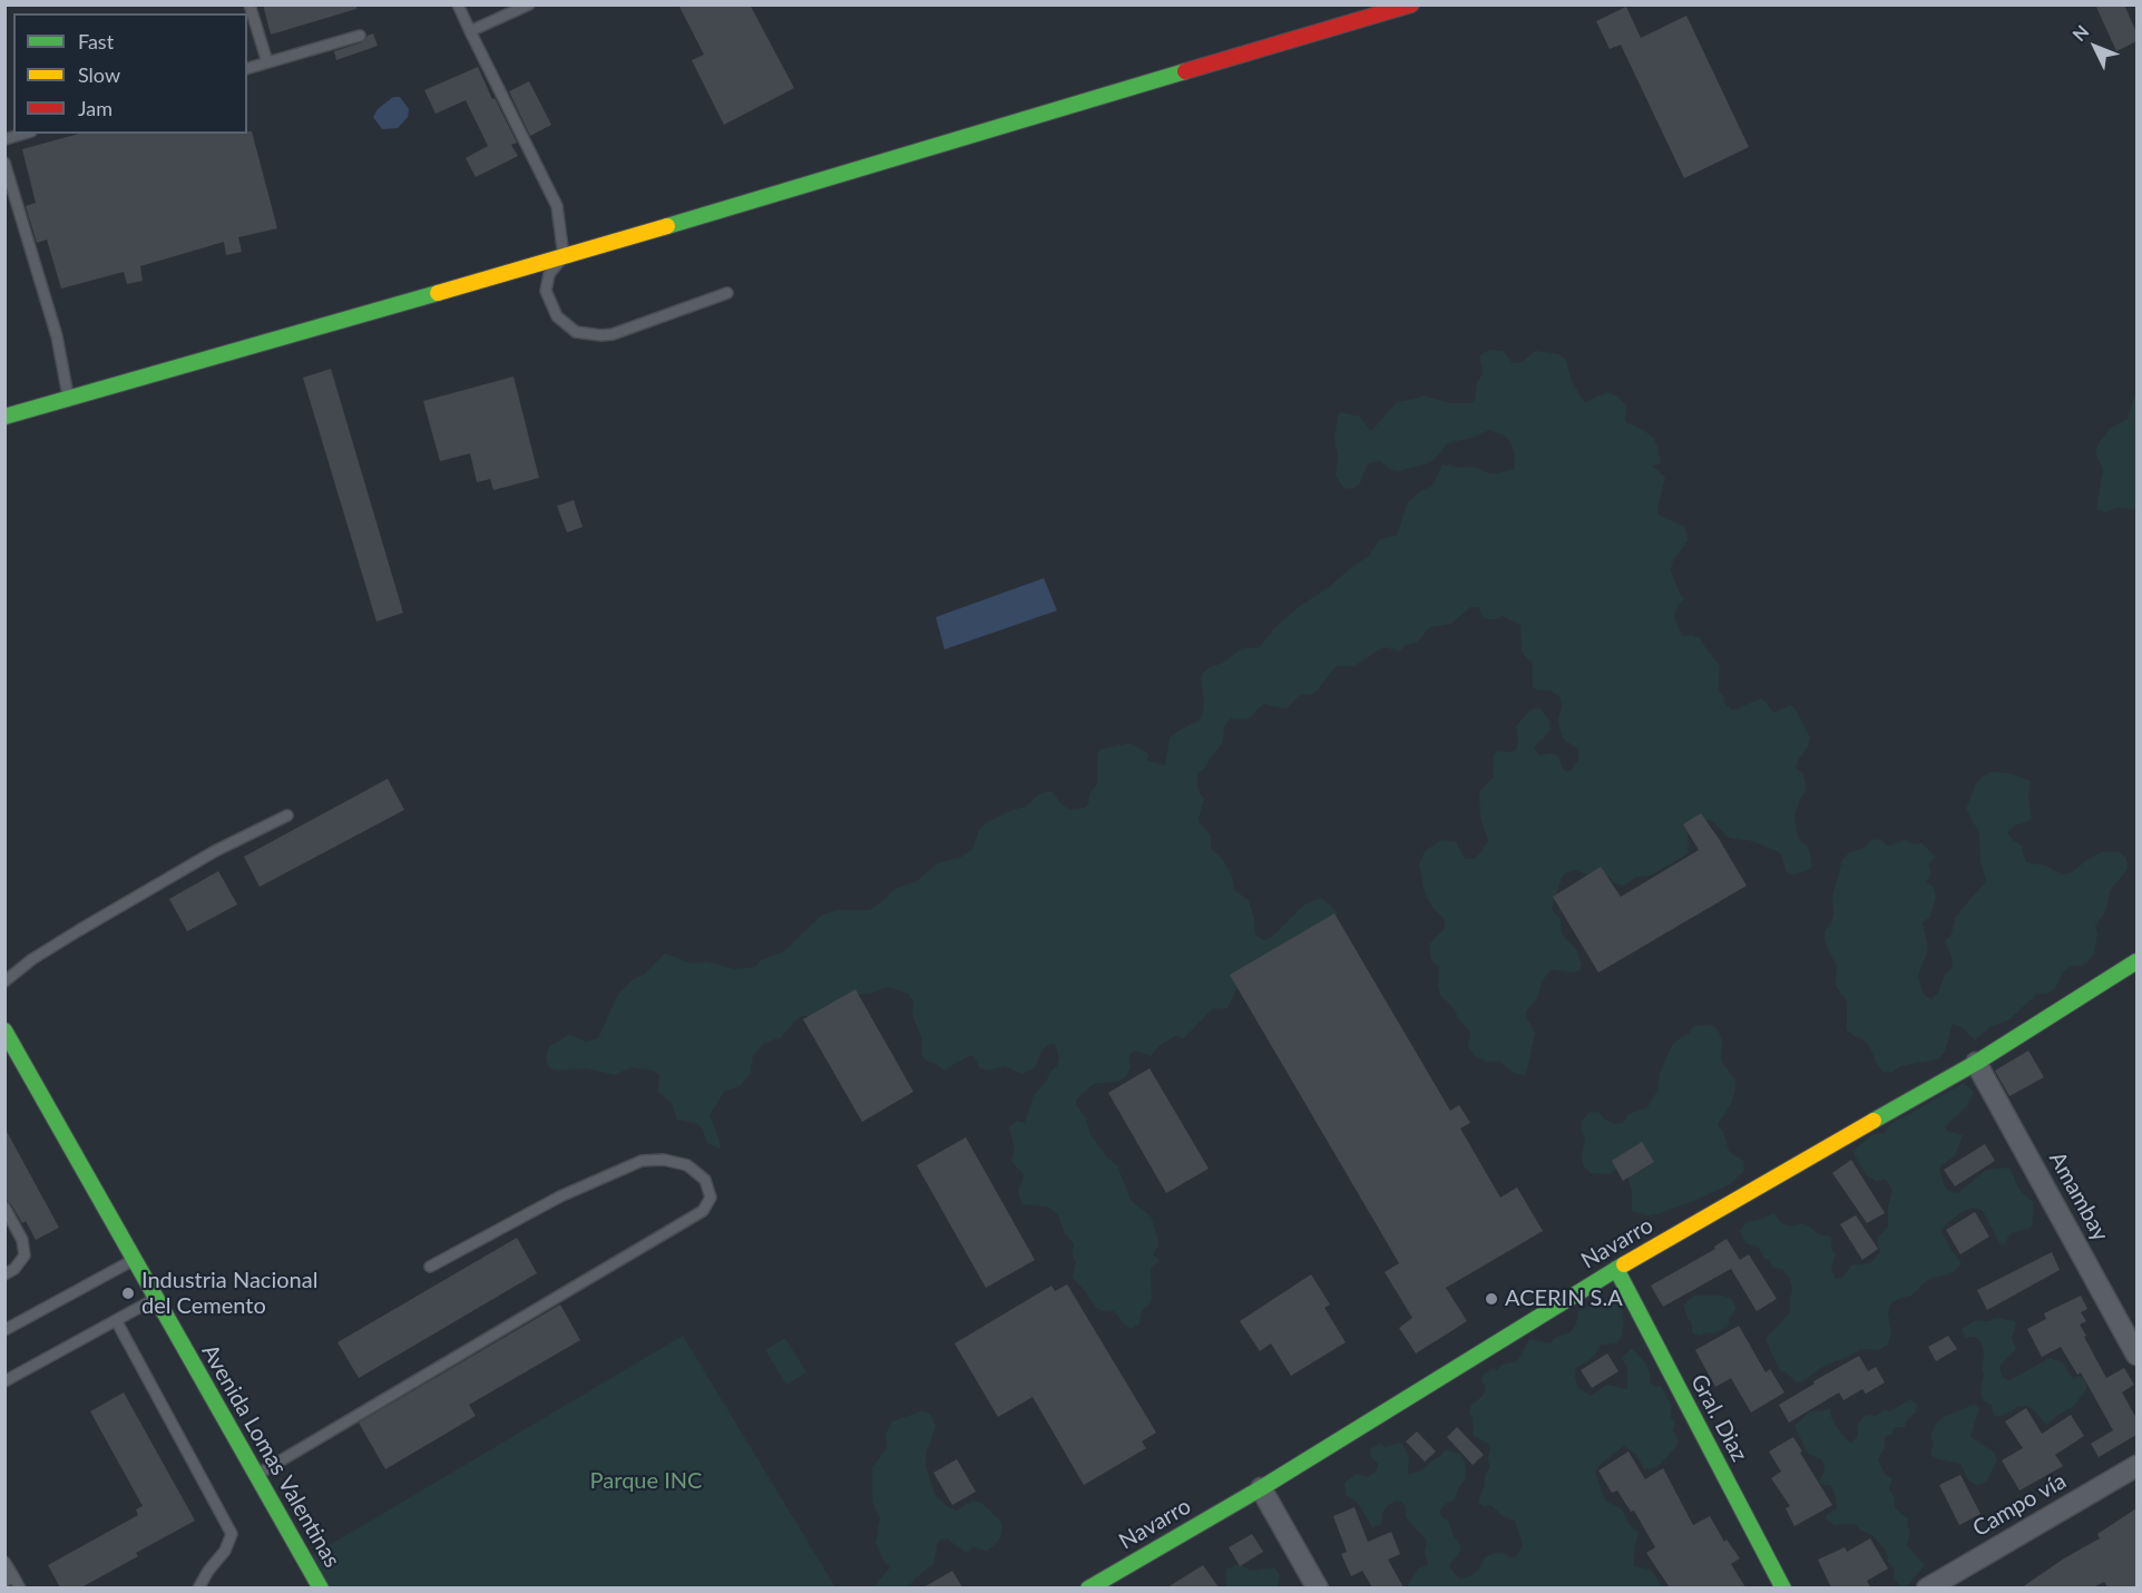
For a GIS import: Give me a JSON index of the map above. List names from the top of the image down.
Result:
{
  "streets": {
    "street": [
      "Amambay",
      "Navarro",
      "Gral. Diaz",
      "Avenida Lomas Valentinas",
      "Campo vía"
    ]
  },
  "crossings": [
    ["Amambay", "Navarro"],
    ["Navarro", "Gral. Diaz"]
  ],
  "parks": ["Parque INC"],
  "places": ["Industria Nacional del Cemento", "ACERIN S.A"],
  "legend": ["Fast", "Slow", "Jam"],
  "north": "top left"
}
